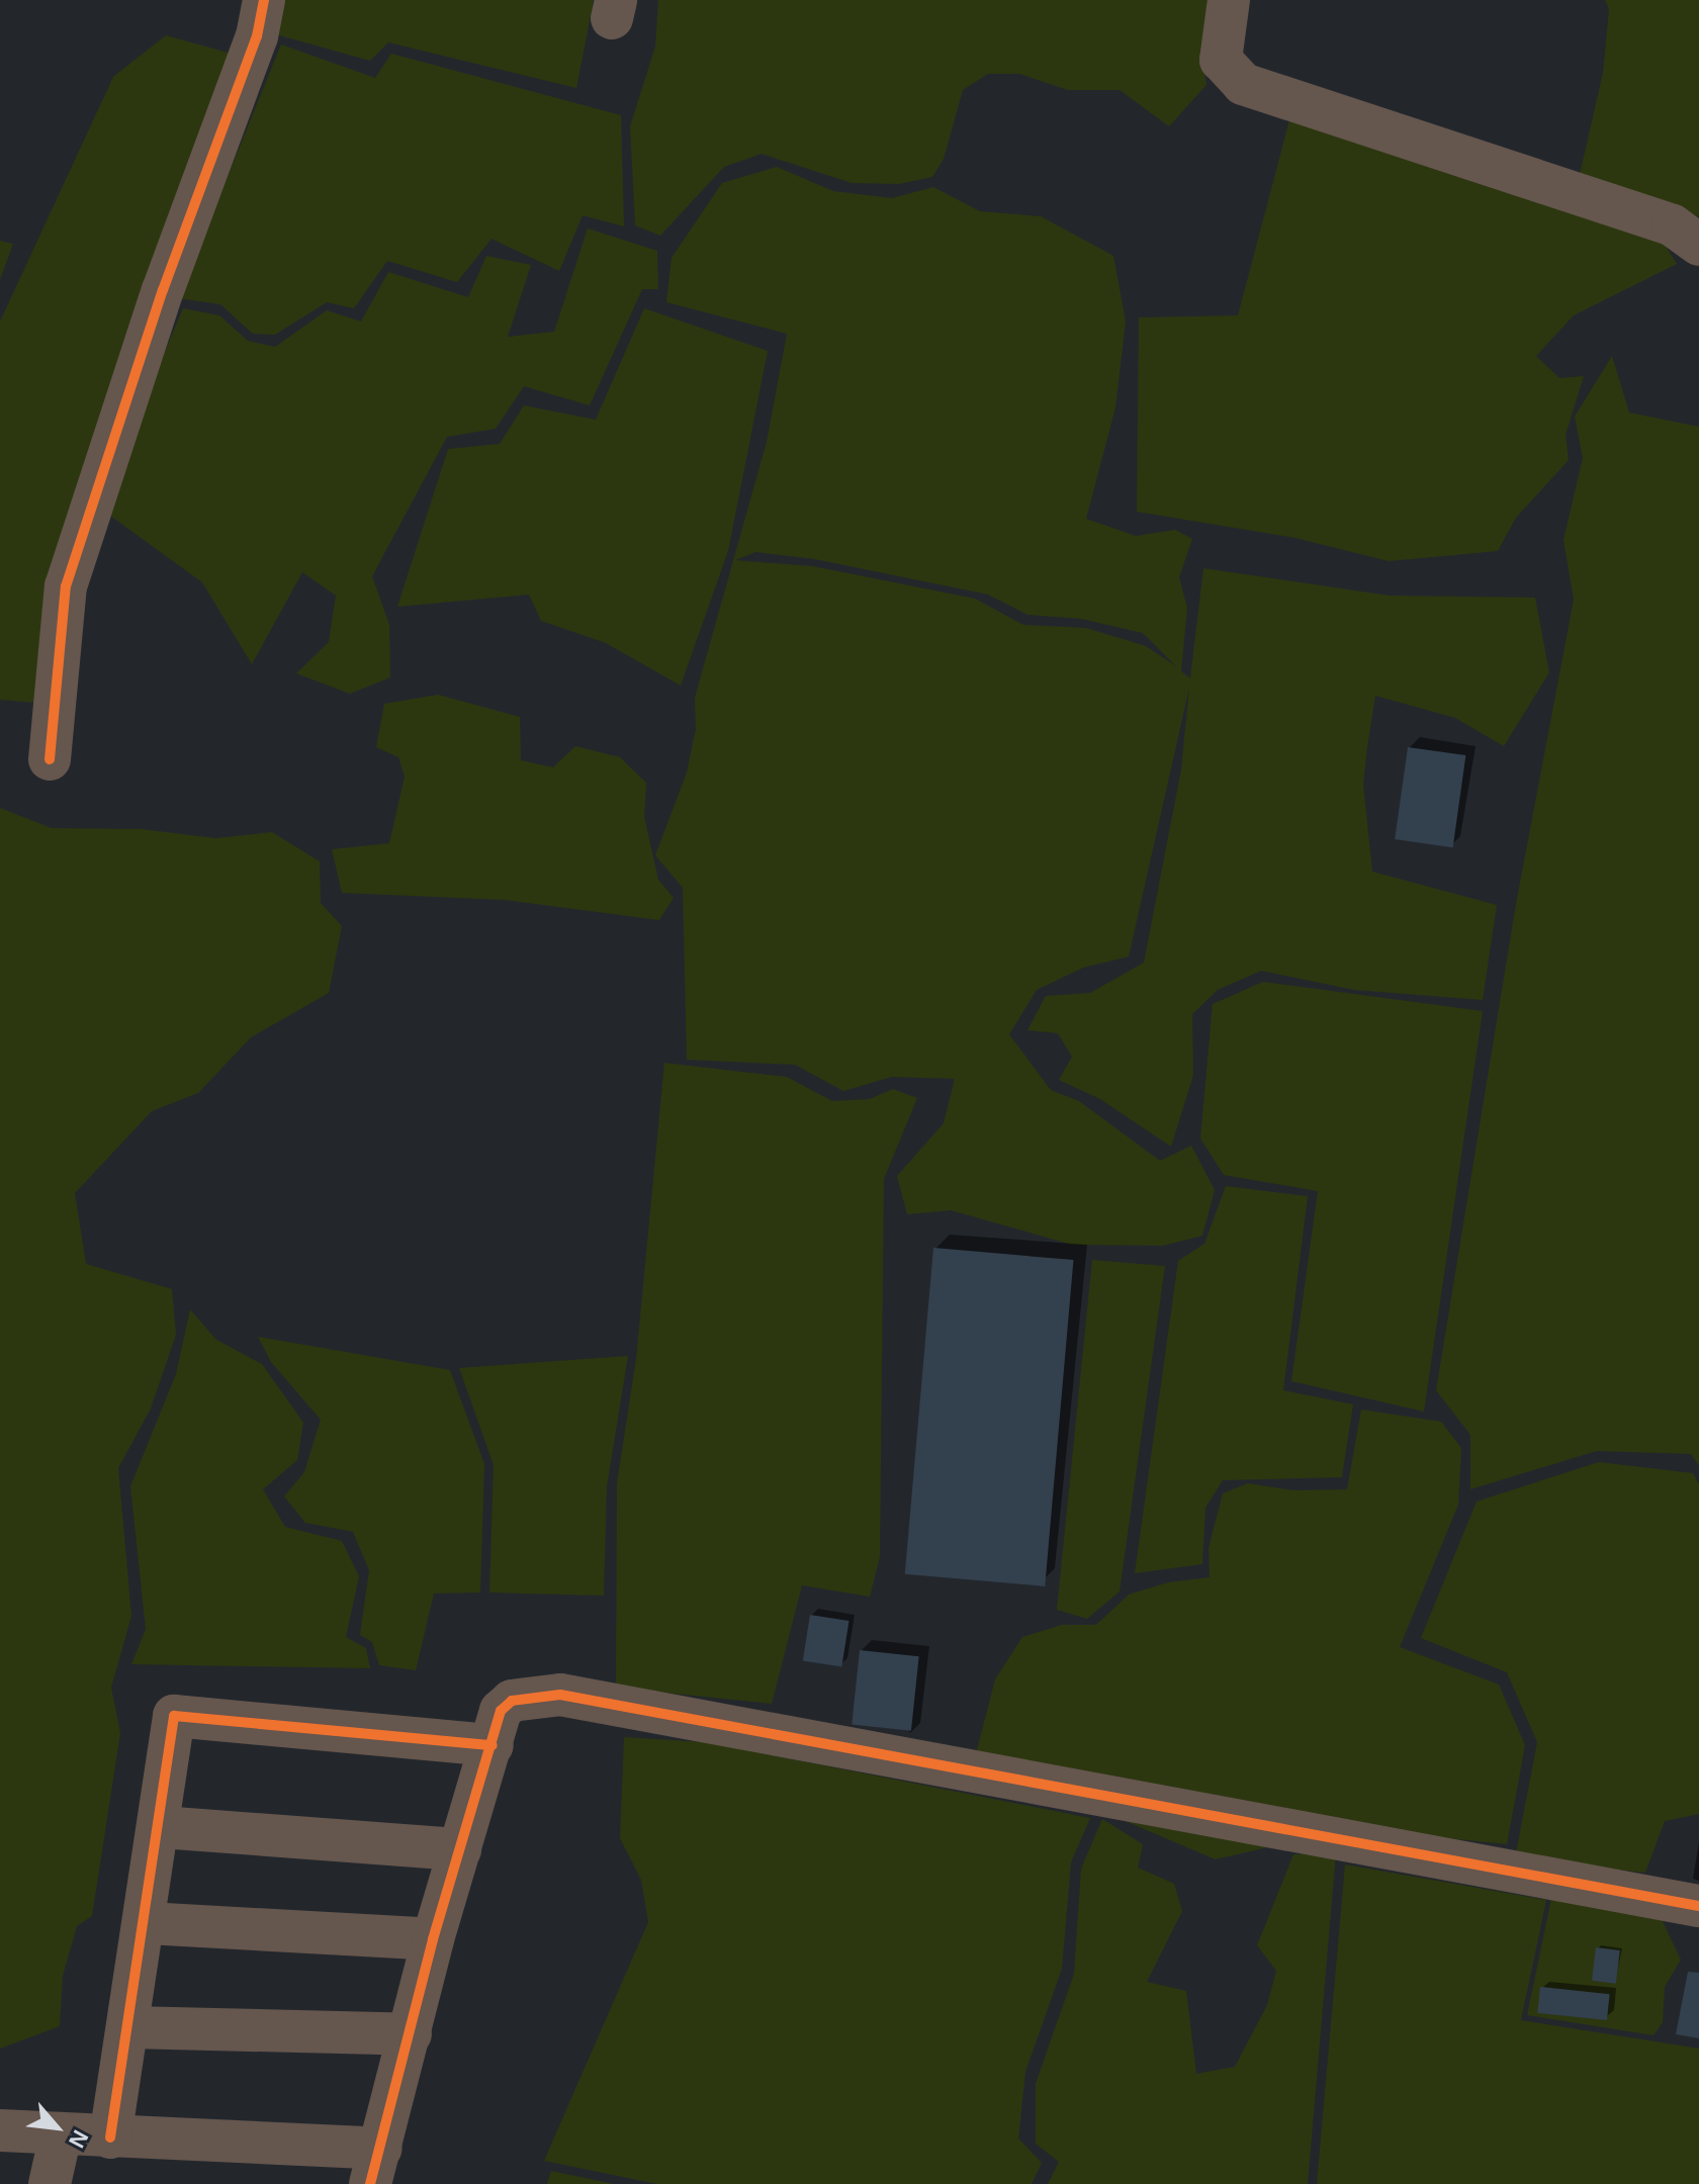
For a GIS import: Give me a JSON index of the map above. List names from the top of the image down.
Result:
{
  "north": "bottom right"
}
